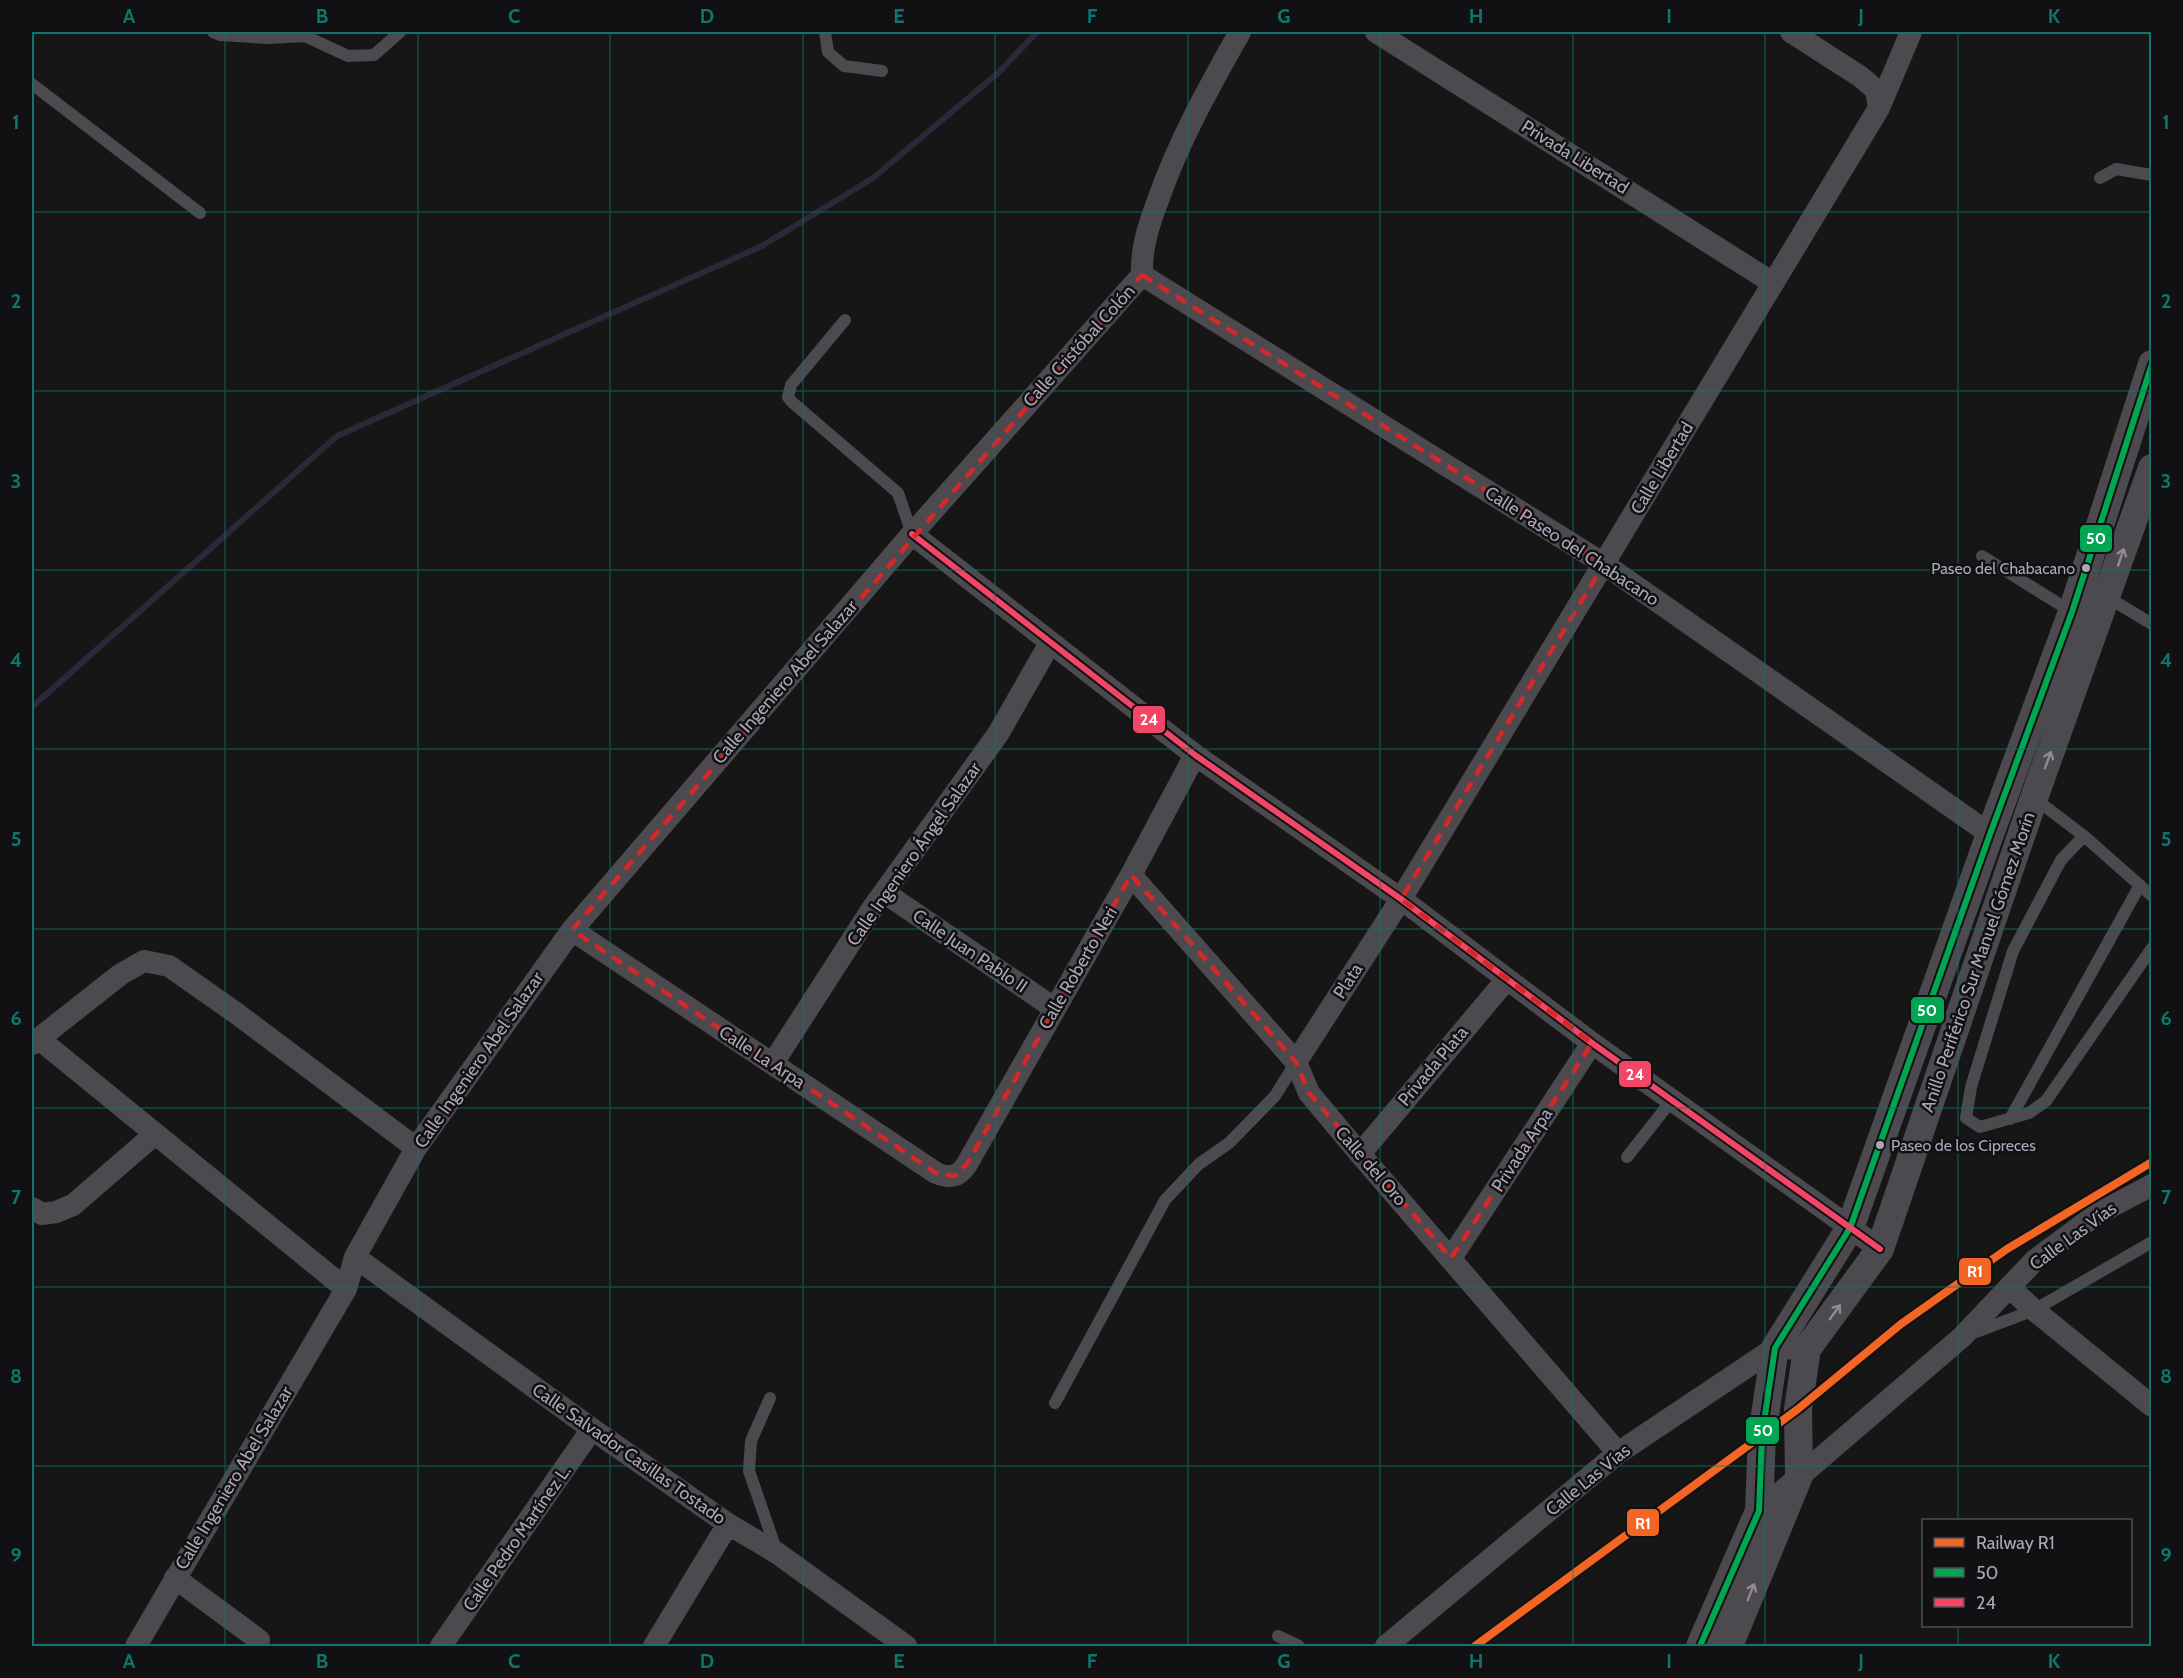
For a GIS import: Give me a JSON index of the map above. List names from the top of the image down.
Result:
{
  "streets": {
    "street": [
      "Privada Libertad",
      "Calle Cristóbal Colón",
      "Calle Libertad",
      "Calle Paseo del Chabacano",
      "Calle Ingeniero Abel Salazar",
      "Calle Ingeniero Ángel Salazar",
      "Calle Juan Pablo II",
      "Anillo Periférico Sur Manuel Gómez Morín",
      "Calle Roberto Neri",
      "Plata",
      "Calle La Arpa",
      "Privada Plata",
      "Privada Arpa",
      "Calle del Oro",
      "Calle Las Vías",
      "Calle Salvador Casillas Tostado",
      "Calle Pedro Martínez L."
    ]
  },
  "crossings": [
    ["Privada Libertad", "Calle Libertad"],
    ["Calle Cristóbal Colón", "Calle Paseo del Chabacano"],
    ["Calle Cristóbal Colón", "Calle Ingeniero Abel Salazar"],
    ["Calle Libertad", "Calle Paseo del Chabacano"],
    ["Calle Libertad", "Plata"],
    ["Calle Paseo del Chabacano", "Anillo Periférico Sur Manuel Gómez Morín"],
    ["Calle Ingeniero Abel Salazar", "Calle La Arpa"],
    ["Calle Ingeniero Abel Salazar", "Calle Salvador Casillas Tostado"],
    ["Calle Ingeniero Ángel Salazar", "Calle Juan Pablo II"],
    ["Calle Ingeniero Ángel Salazar", "Calle La Arpa"],
    ["Calle Juan Pablo II", "Calle Roberto Neri"],
    ["Anillo Periférico Sur Manuel Gómez Morín", "Calle Las Vías"],
    ["Calle Roberto Neri", "Calle La Arpa"],
    ["Calle Roberto Neri", "Calle del Oro"],
    ["Plata", "Calle del Oro"],
    ["Privada Plata", "Calle del Oro"],
    ["Privada Arpa", "Calle del Oro"],
    ["Calle del Oro", "Calle Las Vías"],
    ["Calle Salvador Casillas Tostado", "Calle Pedro Martínez L."]
  ],
  "places": ["Paseo del Chabacano", "Paseo de los Cipreces"],
  "lines": ["transit line 50", "transit line 24", "rail line R1"],
  "legend": ["Railway R1", "50", "24"],
  "grid": {
    "columns": [
      "A",
      "B",
      "C",
      "D",
      "E",
      "F",
      "G",
      "H",
      "I",
      "J",
      "K"
    ],
    "rows": [
      "1",
      "2",
      "3",
      "4",
      "5",
      "6",
      "7",
      "8",
      "9"
    ]
  }
}
